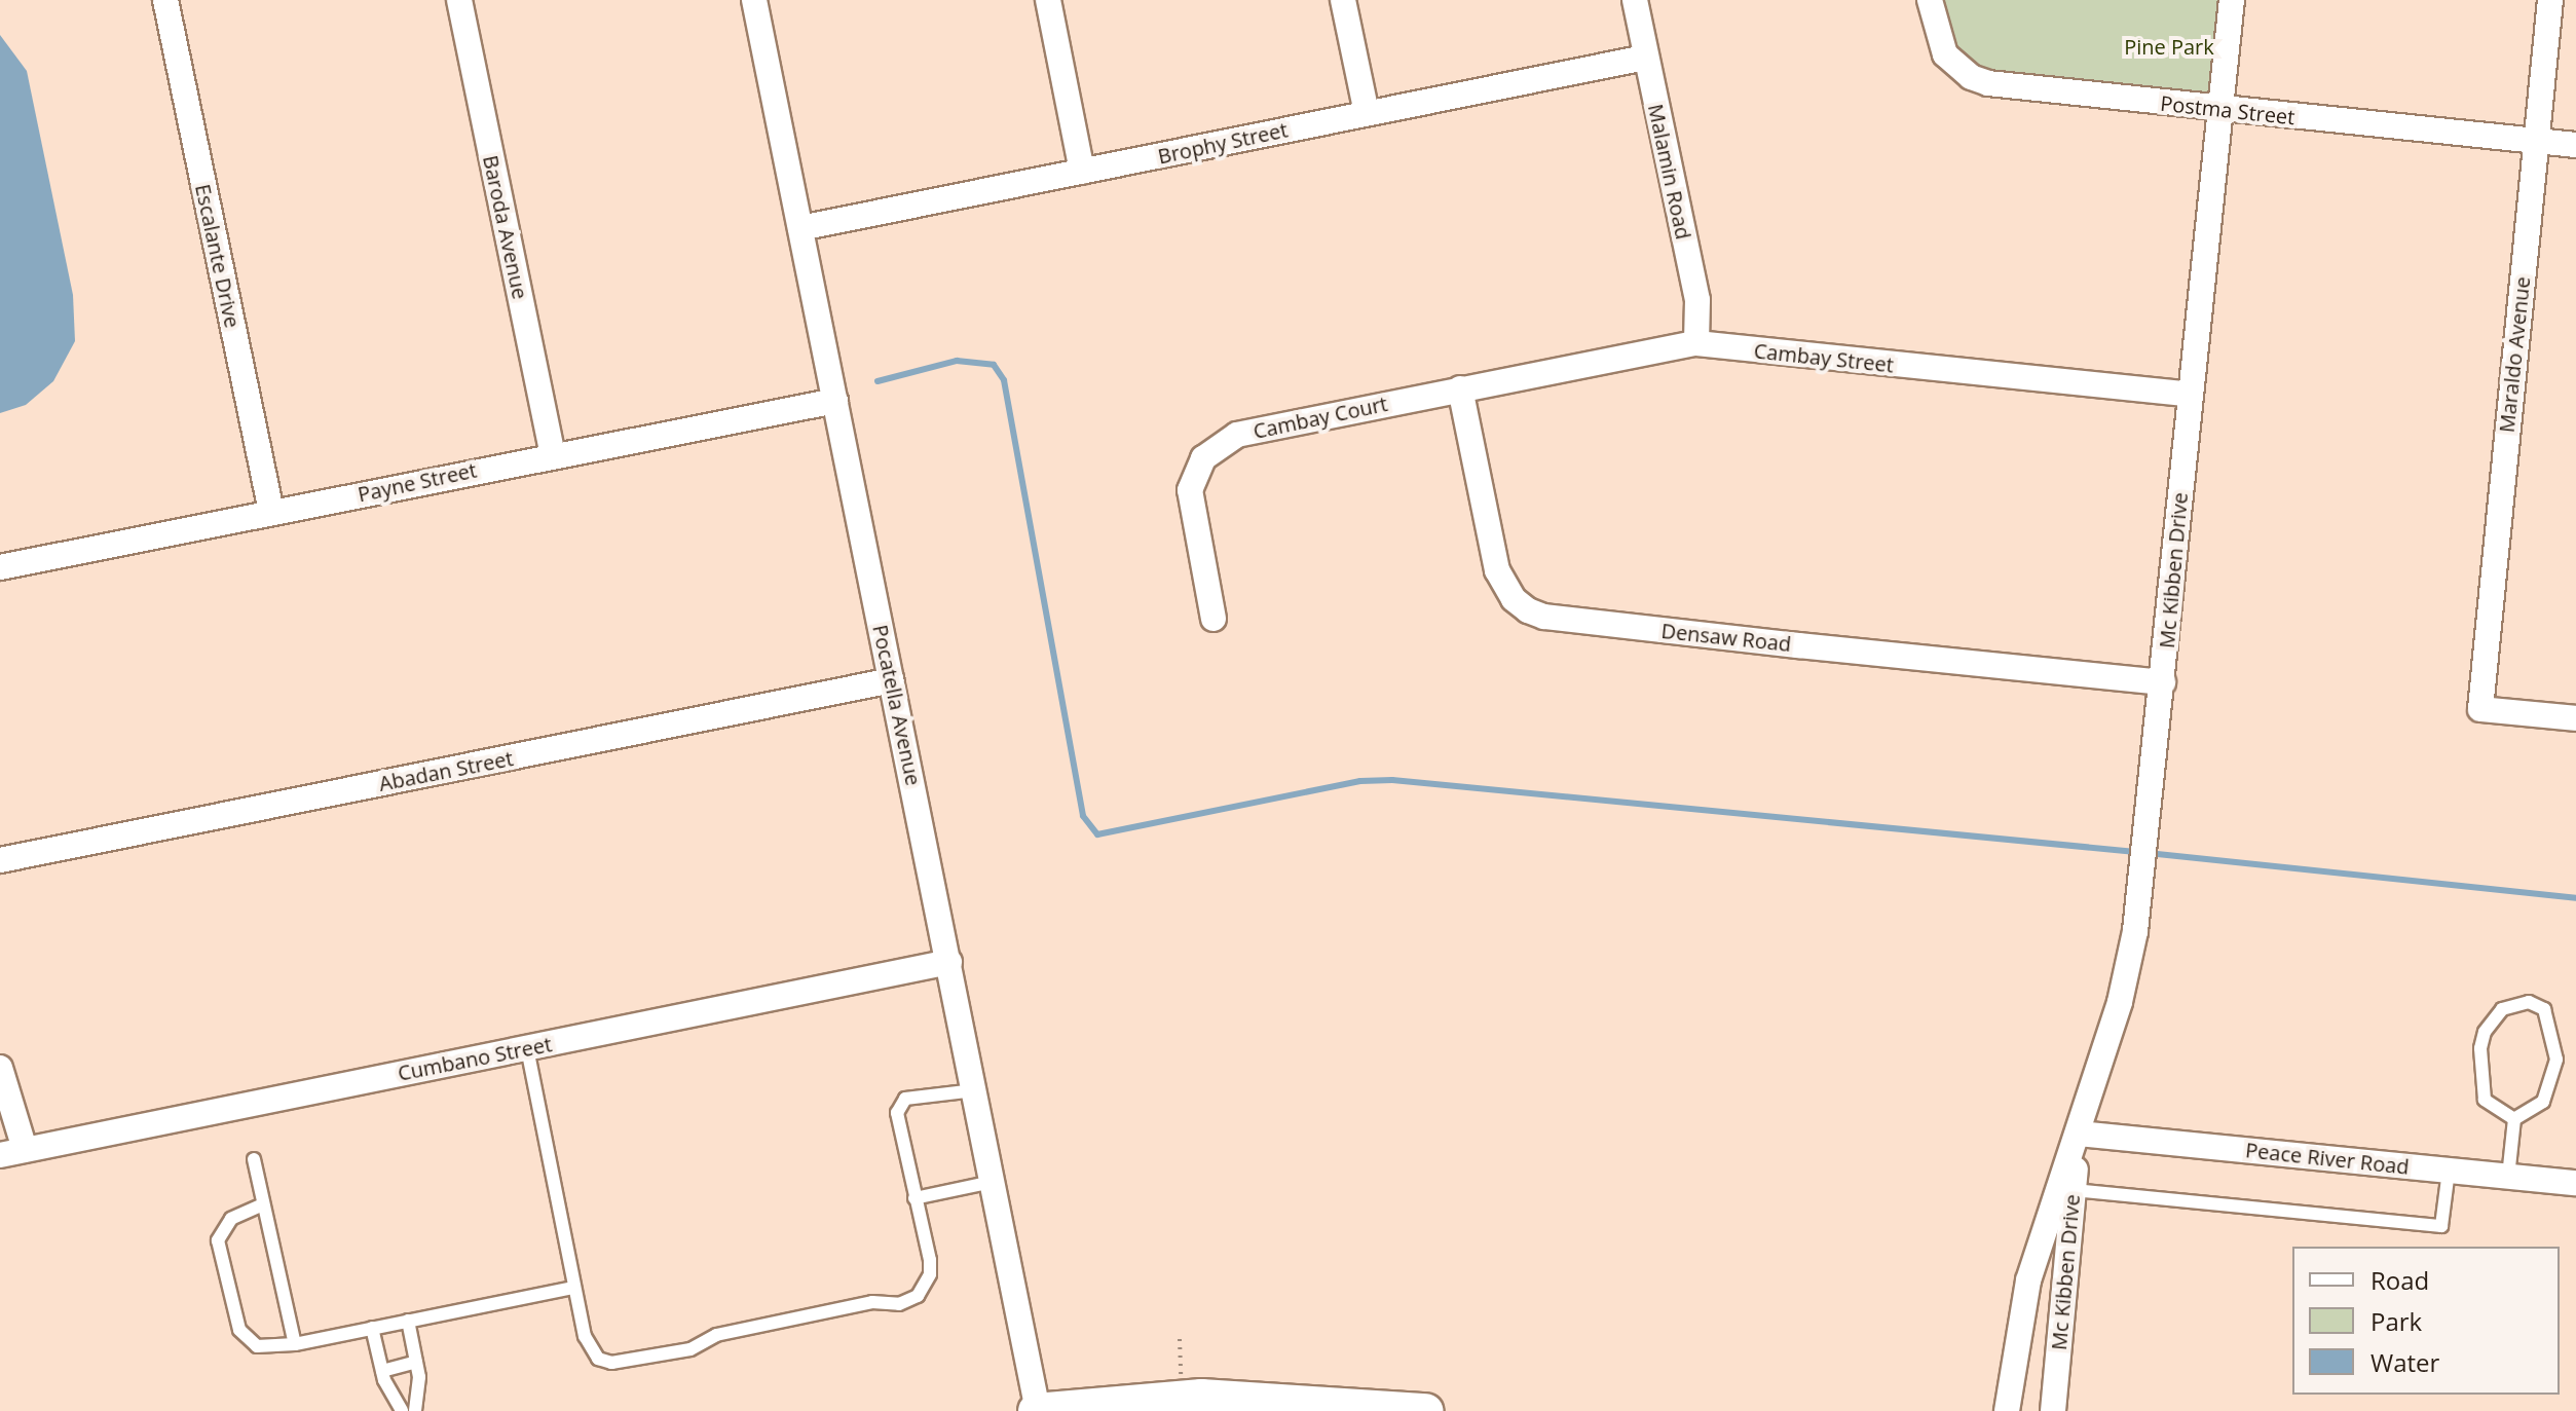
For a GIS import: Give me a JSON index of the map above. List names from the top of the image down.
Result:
{
  "streets": {
    "street": [
      "Postma Street",
      "Brophy Street",
      "Malamin Road",
      "Baroda Avenue",
      "Escalante Drive",
      "Maraldo Avenue",
      "Cambay Street",
      "Cambay Court",
      "Payne Street",
      "Mc Kibben Drive",
      "Densaw Road",
      "Pocatella Avenue",
      "Abadan Street",
      "Cumbano Street",
      "Peace River Road"
    ]
  },
  "crossings": [
    ["Postma Street", "Maraldo Avenue"],
    ["Postma Street", "Mc Kibben Drive"],
    ["Brophy Street", "Malamin Road"],
    ["Brophy Street", "Pocatella Avenue"],
    ["Malamin Road", "Cambay Street"],
    ["Baroda Avenue", "Payne Street"],
    ["Escalante Drive", "Payne Street"],
    ["Cambay Street", "Cambay Court"],
    ["Cambay Street", "Mc Kibben Drive"],
    ["Cambay Street", "Densaw Road"],
    ["Cambay Court", "Densaw Road"],
    ["Payne Street", "Pocatella Avenue"],
    ["Mc Kibben Drive", "Densaw Road"],
    ["Mc Kibben Drive", "Peace River Road"],
    ["Pocatella Avenue", "Abadan Street"],
    ["Pocatella Avenue", "Cumbano Street"]
  ],
  "parks": ["Pine Park"],
  "legend": ["Road", "Park", "Water"]
}
